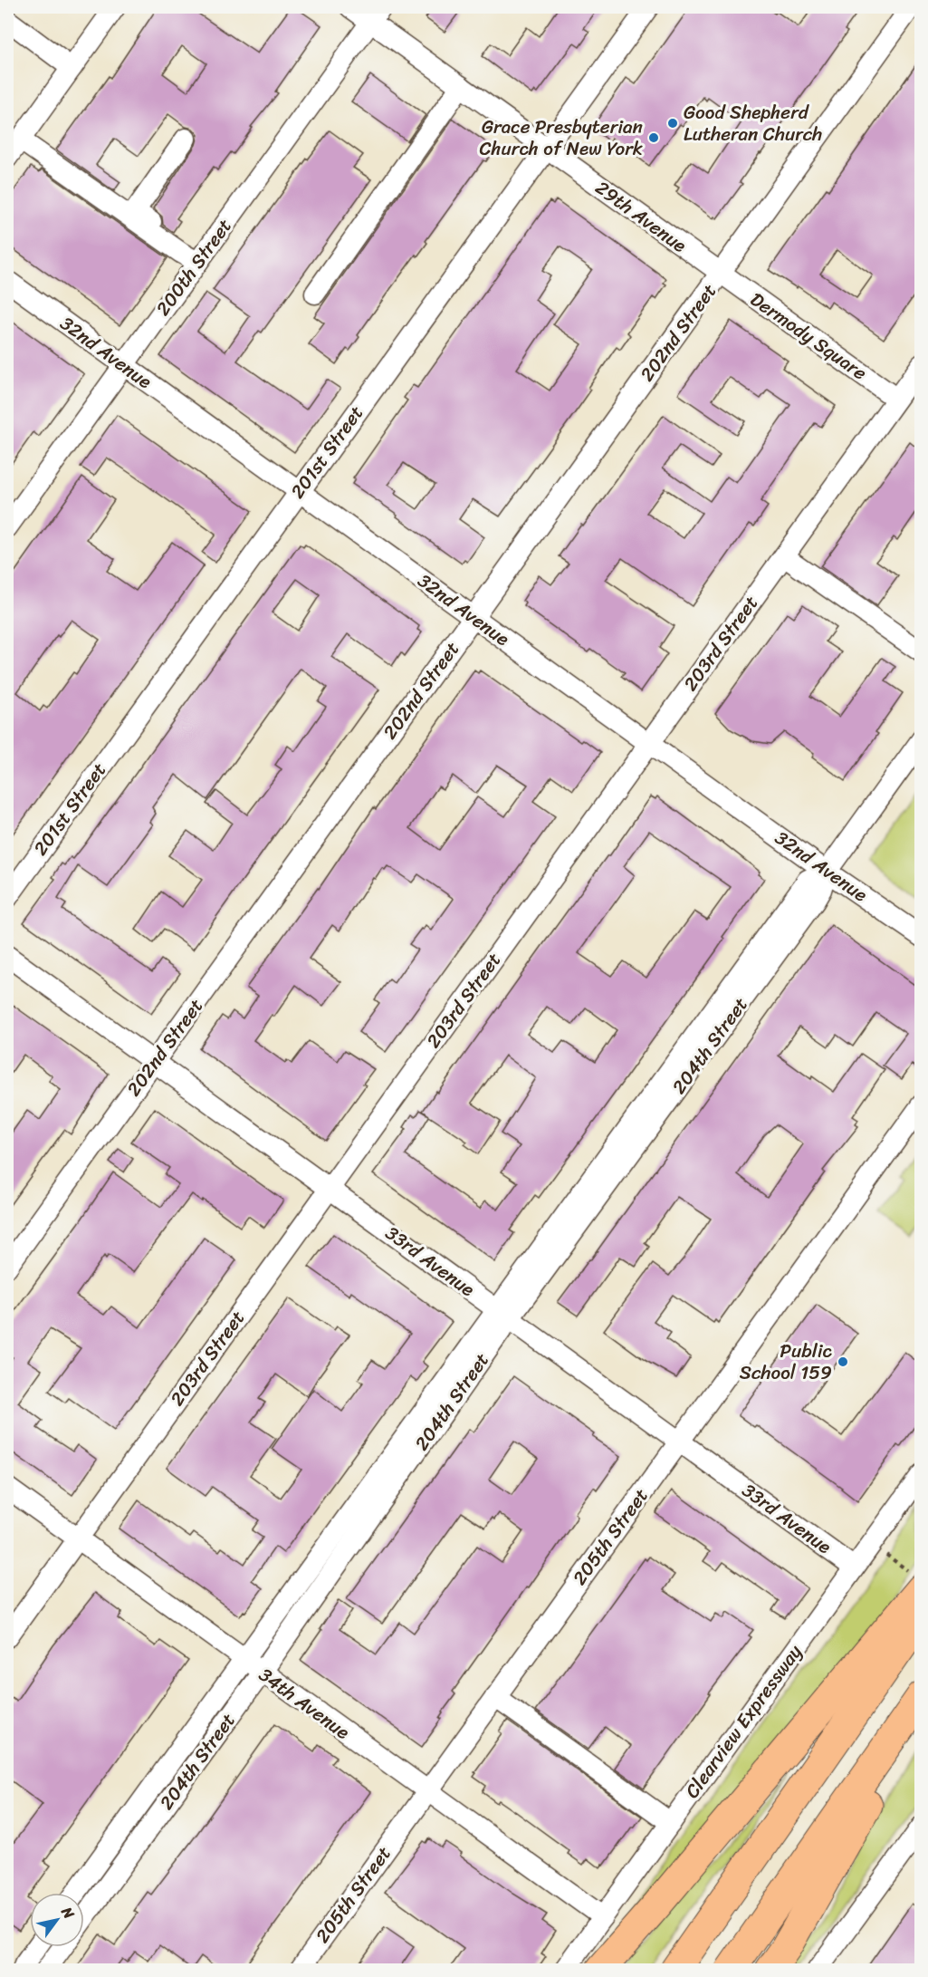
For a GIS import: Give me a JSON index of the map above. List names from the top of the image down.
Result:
{
  "streets": {
    "street": [
      "29th Avenue",
      "200th Street",
      "202nd Street",
      "Dermody Square",
      "32nd Avenue",
      "201st Street",
      "203rd Street",
      "204th Street",
      "33rd Avenue",
      "205th Street",
      "34th Avenue",
      "Clearview Expressway"
    ]
  },
  "crossings": [
    ["29th Avenue", "200th Street"],
    ["29th Avenue", "202nd Street"],
    ["29th Avenue", "Dermody Square"],
    ["29th Avenue", "201st Street"],
    ["200th Street", "32nd Avenue"],
    ["202nd Street", "Dermody Square"],
    ["202nd Street", "32nd Avenue"],
    ["202nd Street", "33rd Avenue"],
    ["Dermody Square", "203rd Street"],
    ["32nd Avenue", "201st Street"],
    ["32nd Avenue", "203rd Street"],
    ["32nd Avenue", "204th Street"],
    ["203rd Street", "33rd Avenue"],
    ["203rd Street", "34th Avenue"],
    ["204th Street", "33rd Avenue"],
    ["204th Street", "34th Avenue"],
    ["33rd Avenue", "205th Street"],
    ["33rd Avenue", "Clearview Expressway"],
    ["205th Street", "34th Avenue"],
    ["34th Avenue", "Clearview Expressway"]
  ],
  "places": ["Good Shepherd Lutheran Church", "Grace Presbyterian Church of New York", "Public School 159"],
  "north": "top right"
}
